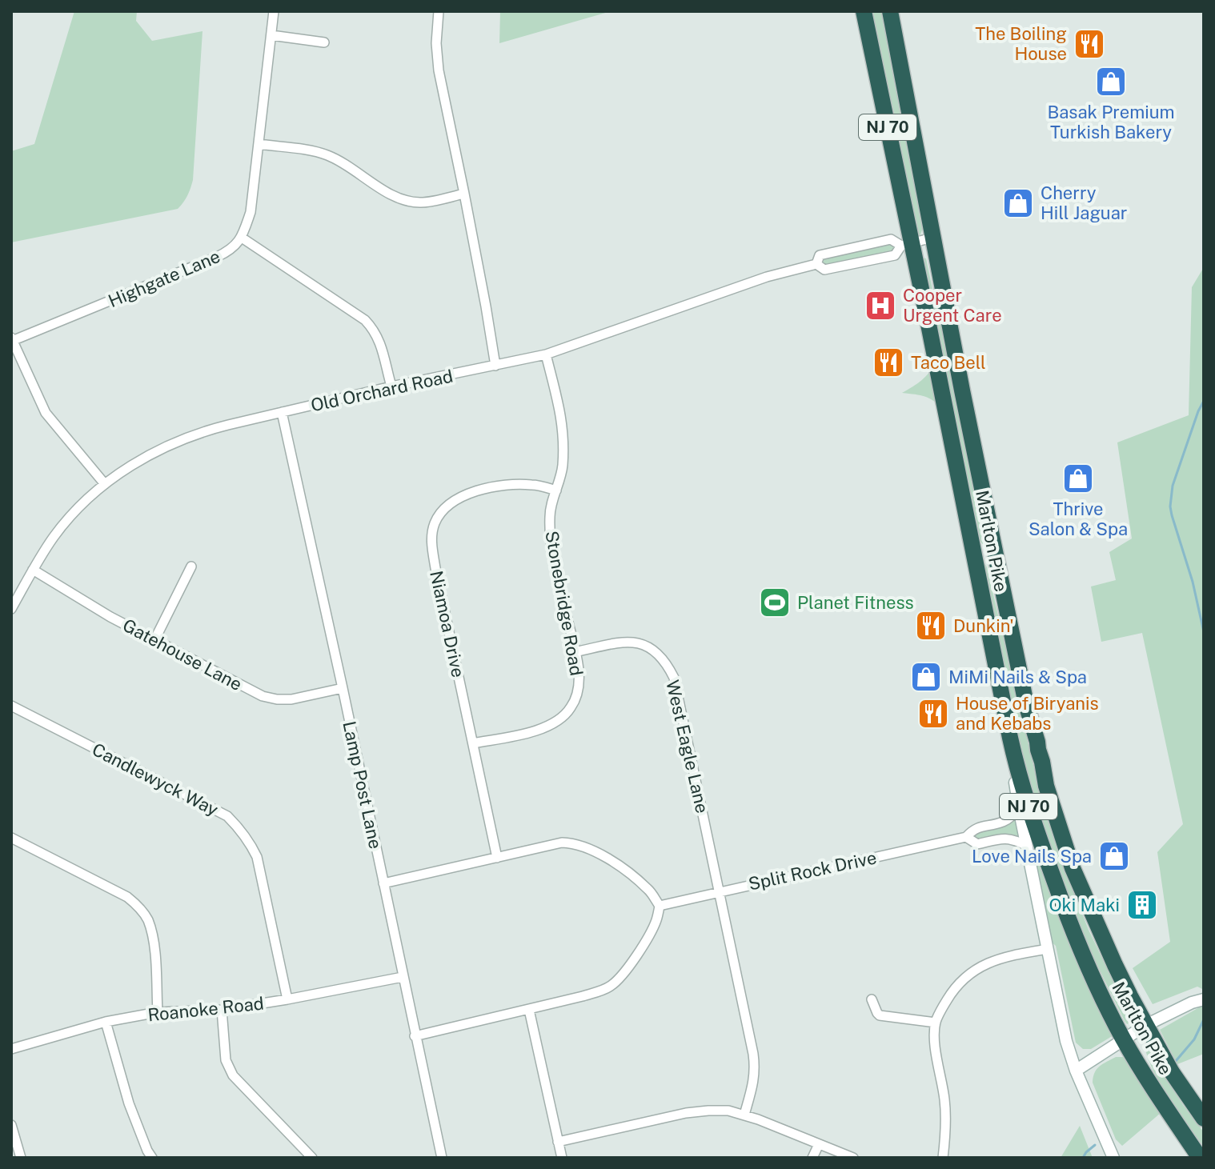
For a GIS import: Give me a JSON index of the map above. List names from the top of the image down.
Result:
{
  "streets": {
    "highway": ["NJ 70", "Marlton Pike"],
    "street": [
      "Highgate Lane",
      "Old Orchard Road",
      "Stonebridge Road",
      "Niamoa Drive",
      "Gatehouse Lane",
      "West Eagle Lane",
      "Candlewyck Way",
      "Lamp Post Lane",
      "Split Rock Drive",
      "Roanoke Road"
    ]
  },
  "crossings": [
    ["Old Orchard Road", "Marlton Pike"],
    ["Old Orchard Road", "Stonebridge Road"],
    ["Old Orchard Road", "Gatehouse Lane"],
    ["Old Orchard Road", "Lamp Post Lane"],
    ["Stonebridge Road", "Niamoa Drive"],
    ["Stonebridge Road", "West Eagle Lane"],
    ["Gatehouse Lane", "Lamp Post Lane"],
    ["West Eagle Lane", "Split Rock Drive"],
    ["Candlewyck Way", "Roanoke Road"],
    ["Lamp Post Lane", "Roanoke Road"]
  ],
  "places": {
    "restaurant": [
      "The Boiling House",
      "Taco Bell",
      "Dunkin'",
      "House of Biryanis and Kebabs"
    ],
    "shop": [
      "Basak Premium Turkish Bakery",
      "Cherry Hill Jaguar",
      "Thrive Salon & Spa",
      "MiMi Nails & Spa",
      "Love Nails Spa"
    ],
    "hospital": ["Cooper Urgent Care"],
    "sports": ["Planet Fitness"],
    "building": ["Oki Maki"]
  }
}
